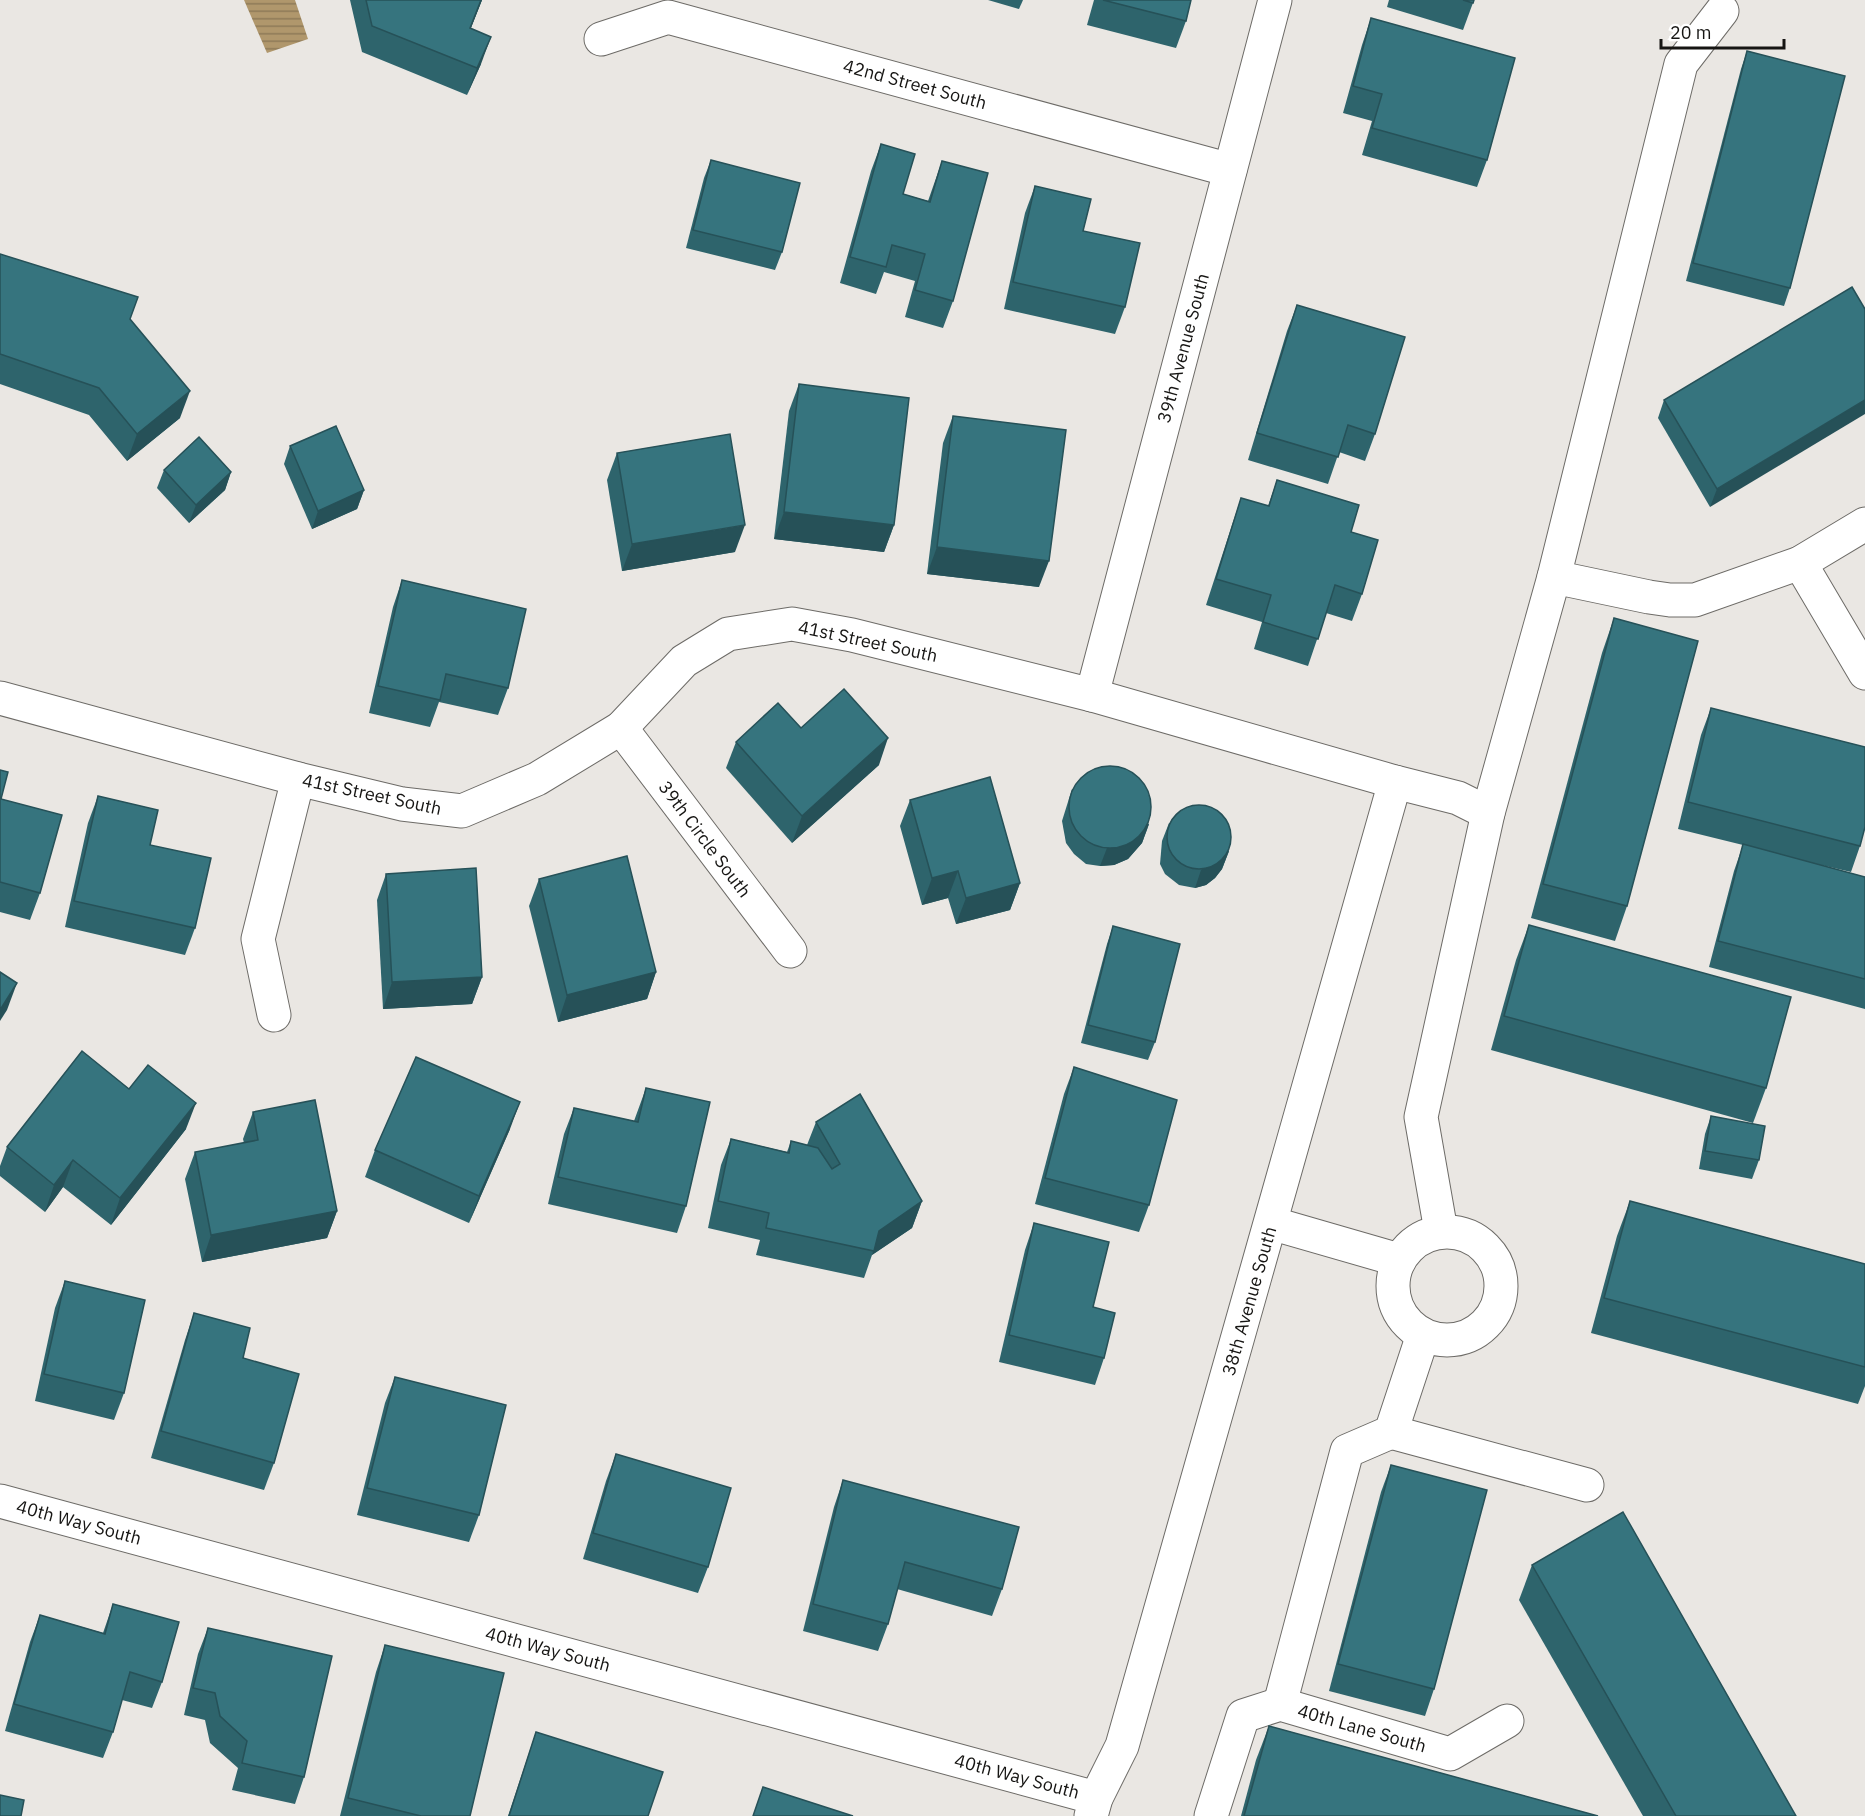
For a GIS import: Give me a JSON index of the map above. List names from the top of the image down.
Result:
{
  "streets": {
    "street": [
      "42nd Street South",
      "39th Avenue South",
      "41st Street South",
      "39th Circle South",
      "38th Avenue South",
      "40th Way South",
      "40th Lane South"
    ]
  },
  "crossings": [
    ["42nd Street South", "39th Avenue South"],
    ["39th Avenue South", "41st Street South"],
    ["41st Street South", "39th Circle South"],
    ["41st Street South", "38th Avenue South"],
    ["38th Avenue South", "40th Way South"]
  ],
  "scale_bar": "20 m"
}
